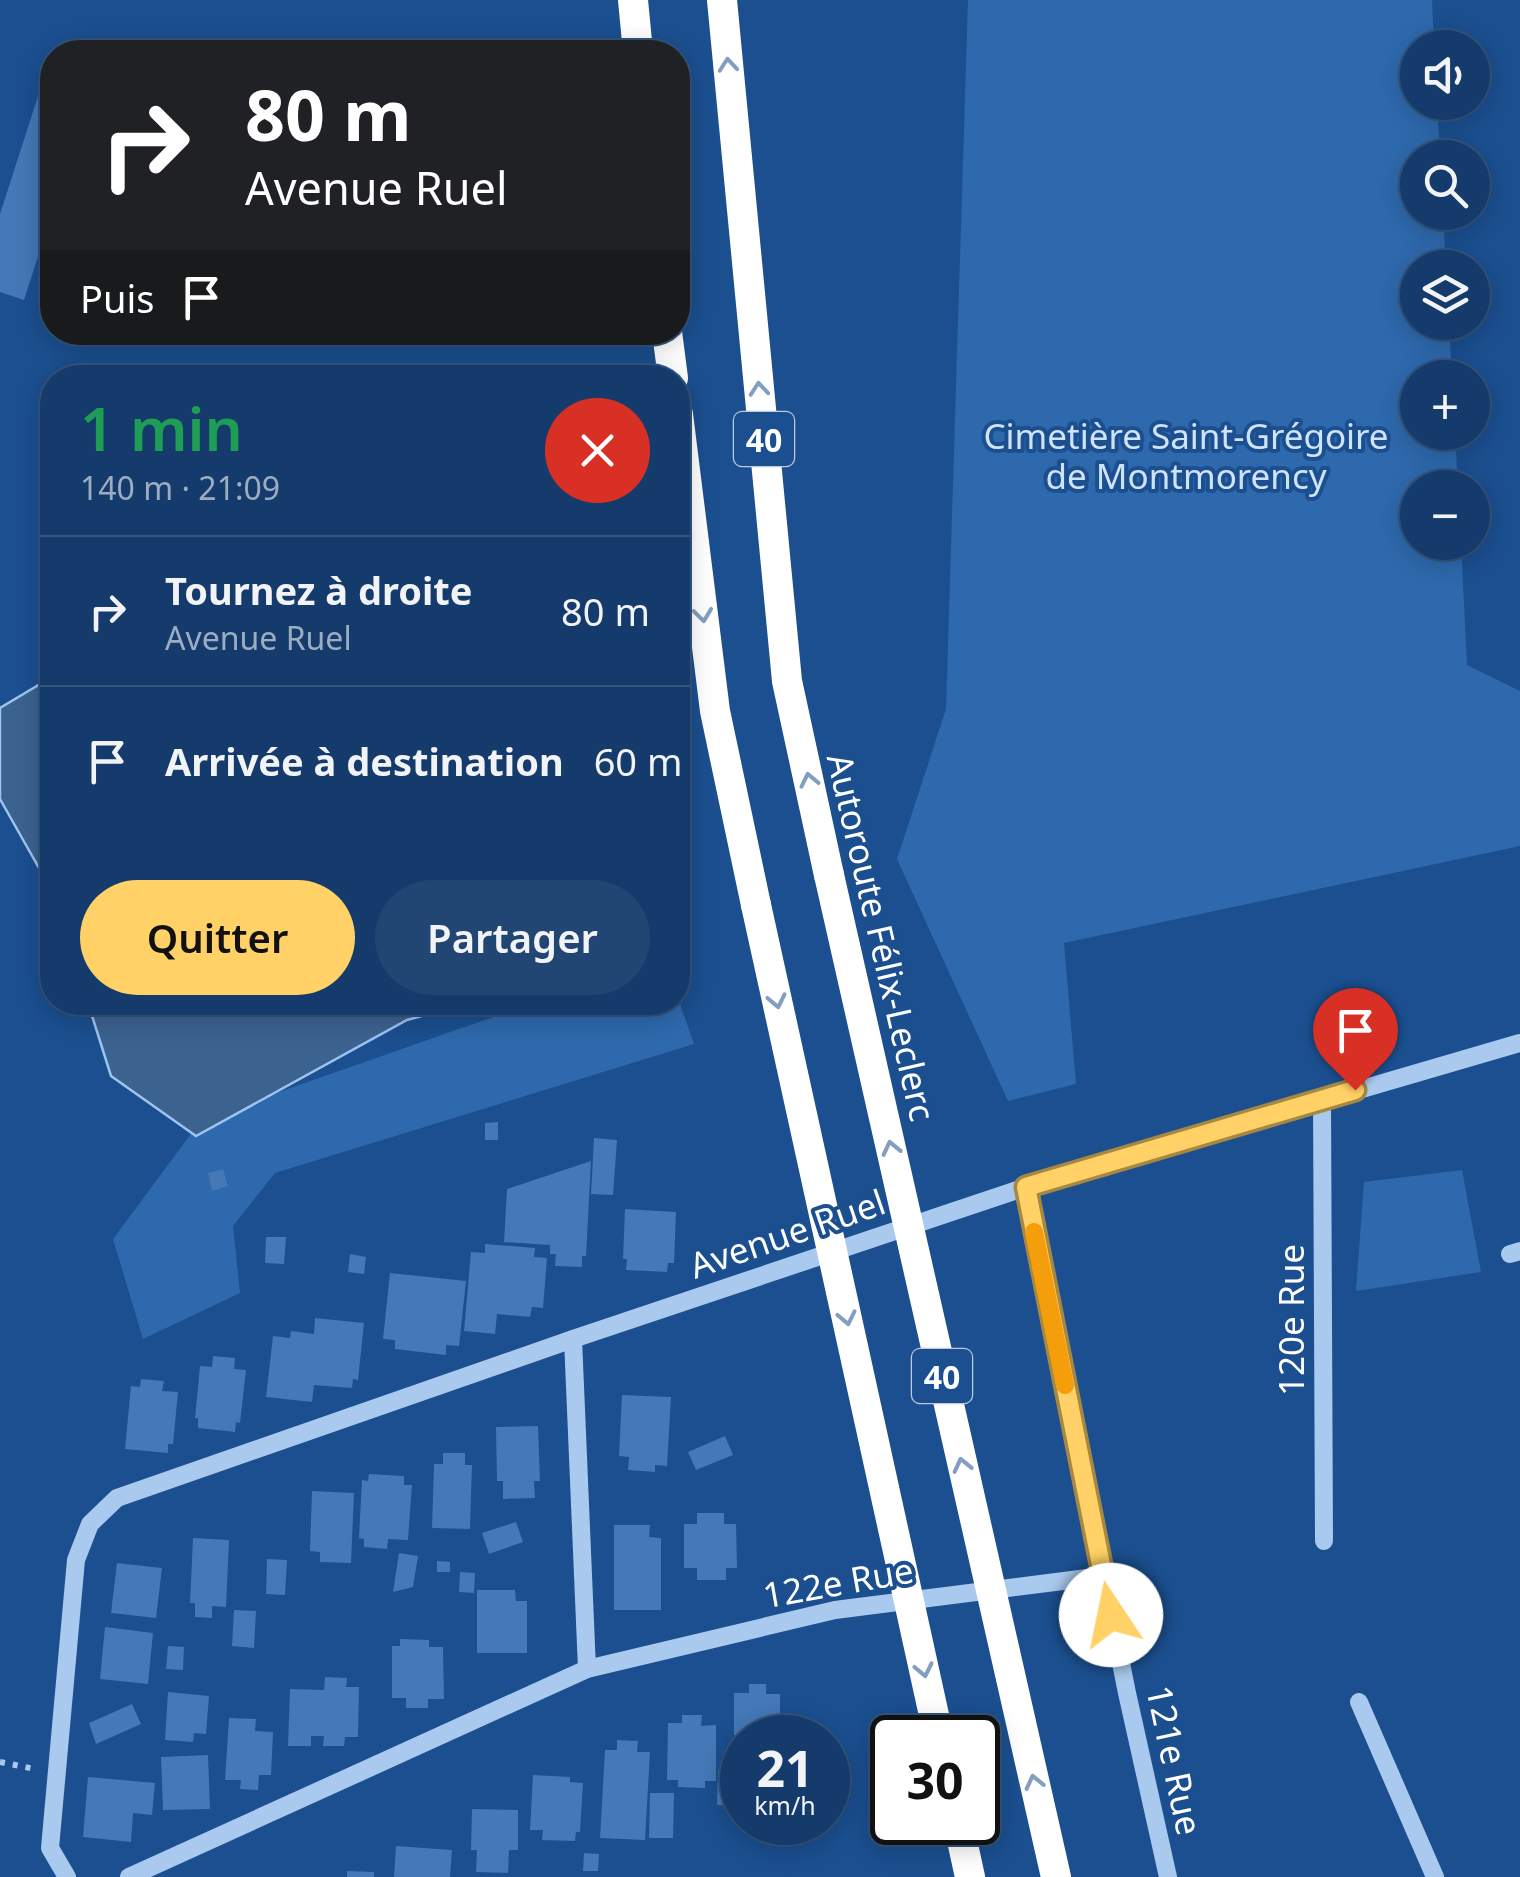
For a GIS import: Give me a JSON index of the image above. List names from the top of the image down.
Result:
{
  "streets": {
    "highway": ["40", "Autoroute Félix-Leclerc"],
    "street": [
      "Avenue Ruel",
      "120e Rue",
      "122e Rue",
      "121e Rue"
    ]
  },
  "crossings": [
    ["Avenue Ruel", "120e Rue"],
    ["Avenue Ruel", "121e Rue"],
    ["122e Rue", "121e Rue"]
  ],
  "parks": ["Cimetière Saint-Grégoire de Montmorency"],
  "page": {
    "map_buttons": ["+", "−"],
    "turn": ["80 m", "Avenue Ruel"],
    "then": "Puis",
    "heading": ["1 min", "140 m · 21:09"],
    "list": [
      {
        "name": "Tournez à droite",
        "note": "Avenue Ruel",
        "value": "80 m"
      },
      {
        "name": "Arrivée à destination",
        "value": "60 m"
      }
    ],
    "buttons": ["Quitter", "Partager"],
    "speed": "21 km/h",
    "limit": "30"
  }
}
